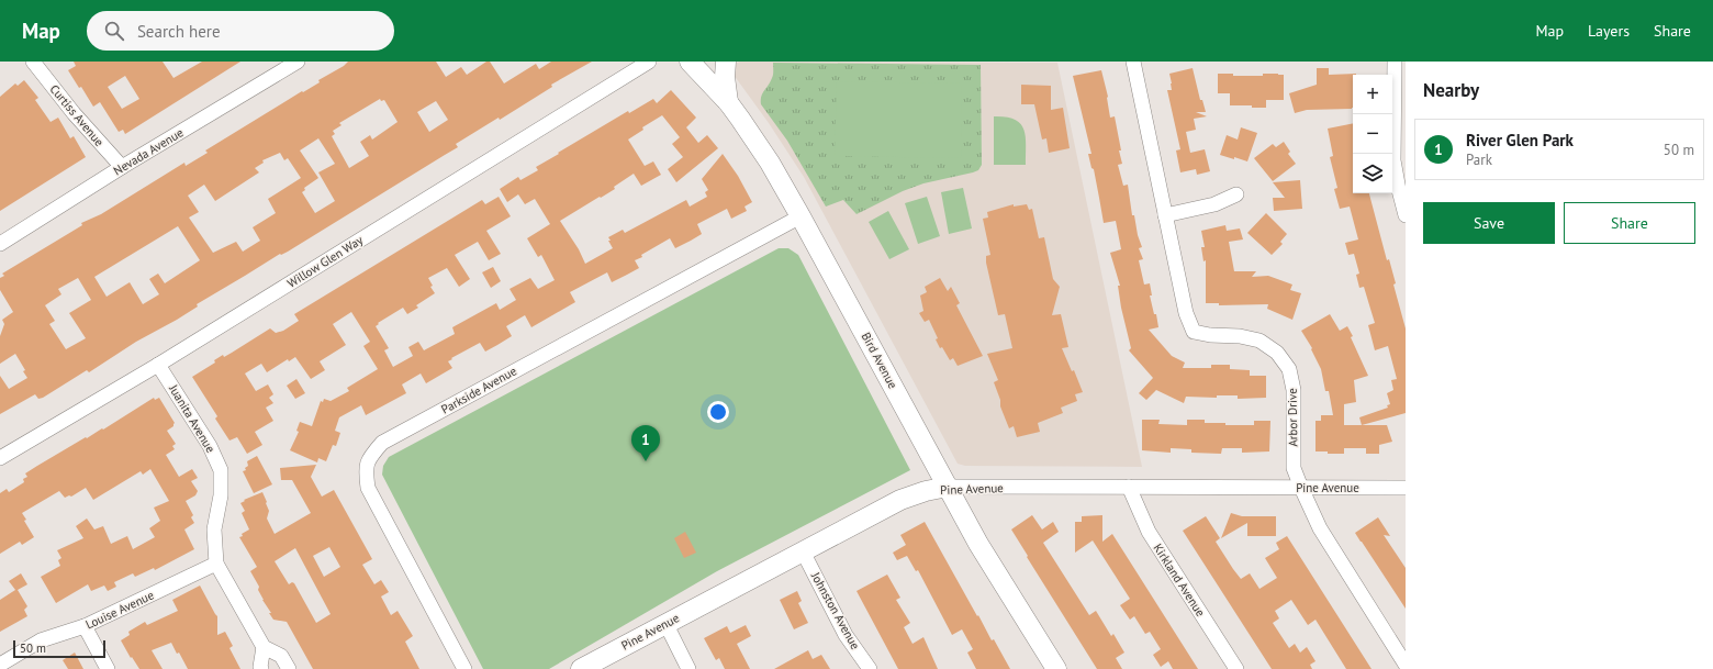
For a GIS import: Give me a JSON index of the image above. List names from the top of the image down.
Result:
{
  "streets": {
    "street": [
      "Curtiss Avenue",
      "Nevada Avenue",
      "Willow Glen Way",
      "Bird Avenue",
      "Parkside Avenue",
      "Arbor Drive",
      "Juanita Avenue",
      "Pine Avenue",
      "Kirkland Avenue",
      "Louise Avenue",
      "Johnston Avenue"
    ]
  },
  "crossings": [
    ["Curtiss Avenue", "Nevada Avenue"],
    ["Willow Glen Way", "Juanita Avenue"],
    ["Bird Avenue", "Parkside Avenue"],
    ["Bird Avenue", "Pine Avenue"],
    ["Arbor Drive", "Pine Avenue"],
    ["Juanita Avenue", "Louise Avenue"],
    ["Pine Avenue", "Kirkland Avenue"],
    ["Pine Avenue", "Johnston Avenue"]
  ],
  "scale_bar": "50 m",
  "page": {
    "header": "Map",
    "search": "Search here",
    "nav": ["Map", "Layers", "Share"],
    "heading": "Nearby",
    "map_buttons": ["+", "−"],
    "list": [
      {
        "mark": "1",
        "name": "River Glen Park",
        "note": "Park",
        "value": "50 m"
      }
    ],
    "buttons": ["Save", "Share"],
    "pins": "1",
    "scale": "50 m"
  }
}
